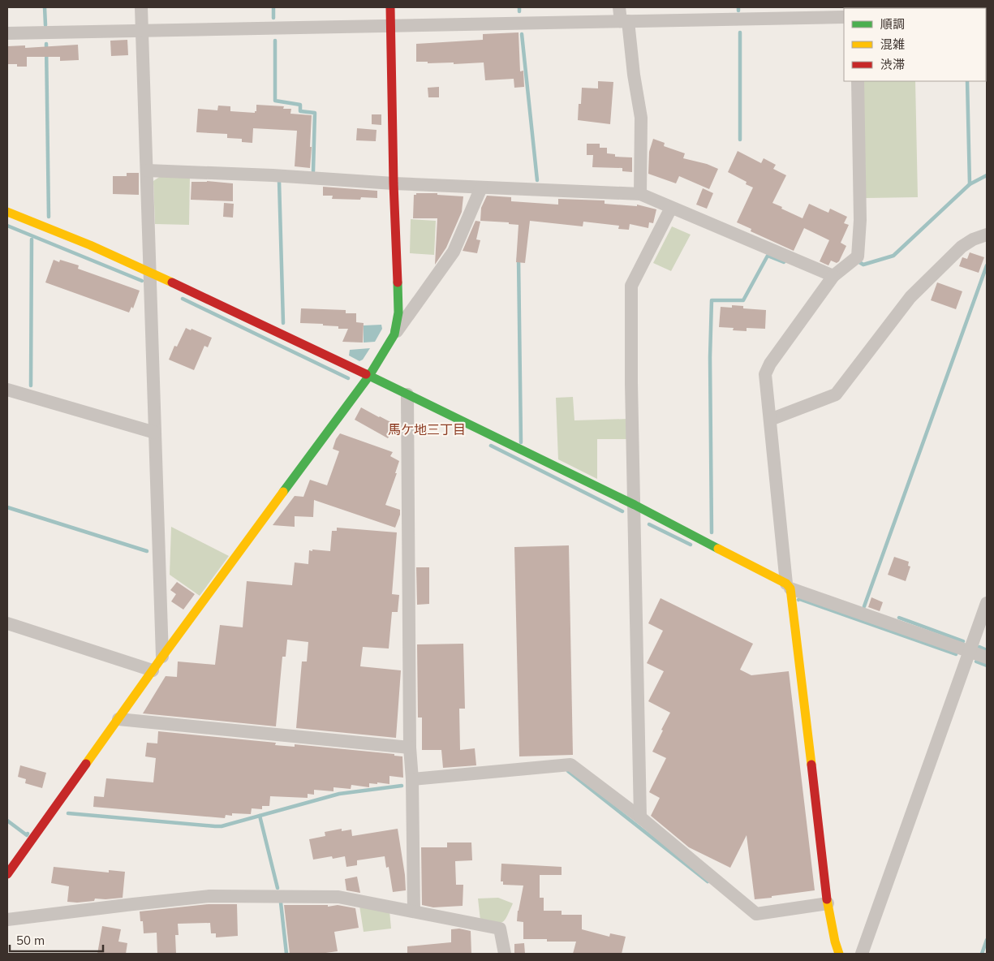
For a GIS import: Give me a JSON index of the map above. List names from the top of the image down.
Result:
{
  "districts": ["馬ケ地三丁目"],
  "legend": ["順調", "混雑", "渋滞"],
  "scale_bar": "50 m"
}
